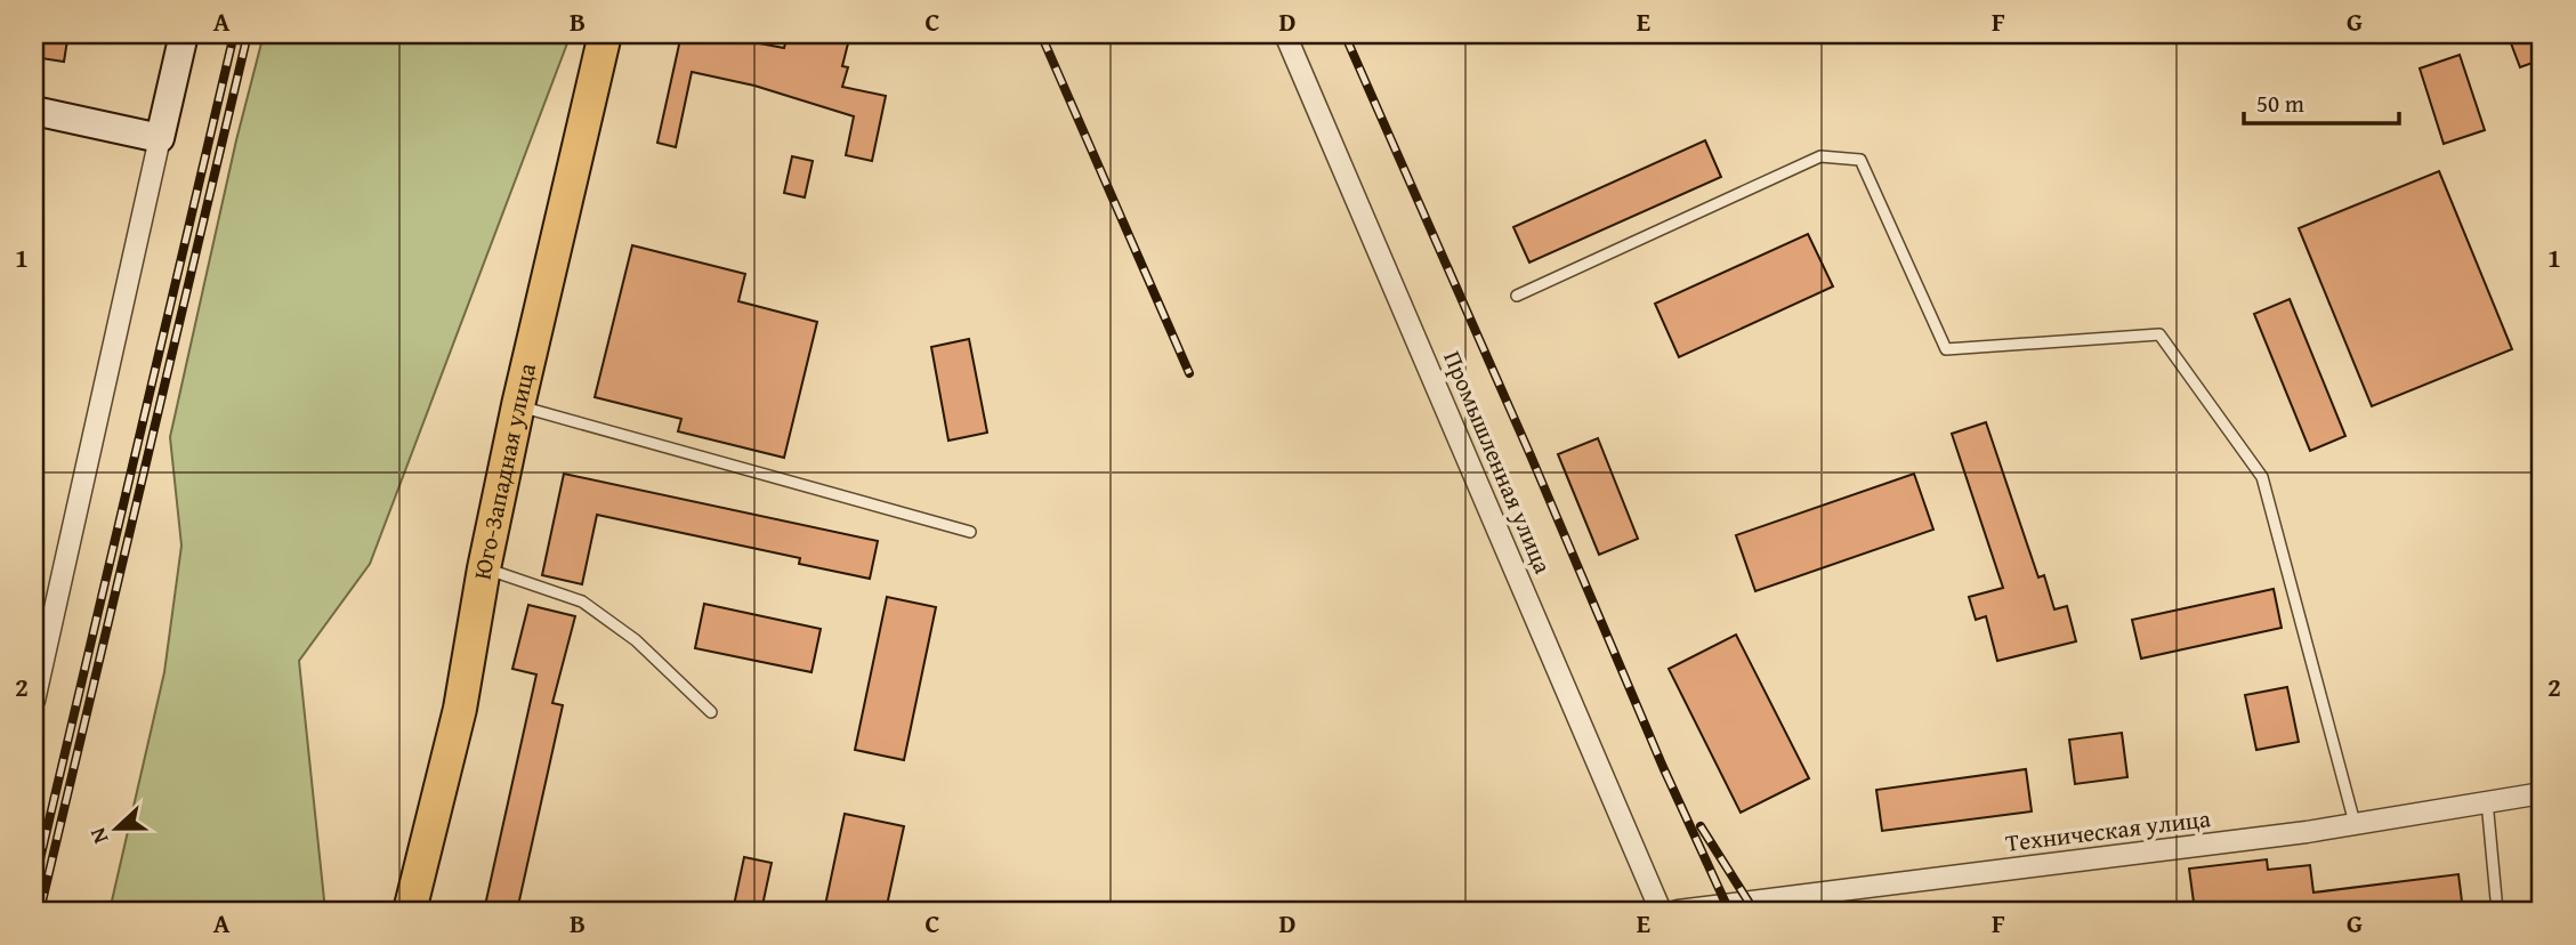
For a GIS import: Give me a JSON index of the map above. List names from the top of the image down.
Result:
{
  "streets": {
    "main road": ["Юго-Западная улица"],
    "street": ["Промышленная улица", "Техническая улица"]
  },
  "scale_bar": "50 m",
  "north": "left",
  "grid": {
    "columns": [
      "A",
      "B",
      "C",
      "D",
      "E",
      "F",
      "G"
    ],
    "rows": ["1", "2"]
  }
}
